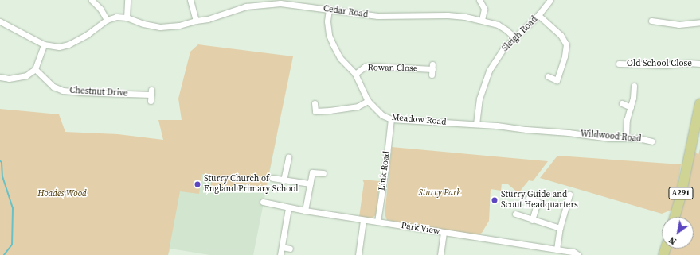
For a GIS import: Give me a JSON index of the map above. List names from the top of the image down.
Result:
{
  "streets": {
    "main road": ["A291"],
    "street": [
      "Cedar Road",
      "Sleigh Road",
      "Old School Close",
      "Rowan Close",
      "Chestnut Drive",
      "Meadow Road",
      "Wildwood Road",
      "Link Road",
      "Park View"
    ]
  },
  "crossings": [
    ["Cedar Road", "Sleigh Road"],
    ["Cedar Road", "Meadow Road"],
    ["Sleigh Road", "Meadow Road"],
    ["Rowan Close", "Meadow Road"],
    ["Meadow Road", "Wildwood Road"],
    ["Meadow Road", "Link Road"],
    ["Link Road", "Park View"]
  ],
  "parks": ["Sturry Park", "Hoades Wood"],
  "places": ["Sturry Church of England Primary School", "Sturry Guide and Scout Headquarters"],
  "north": "bottom left"
}
